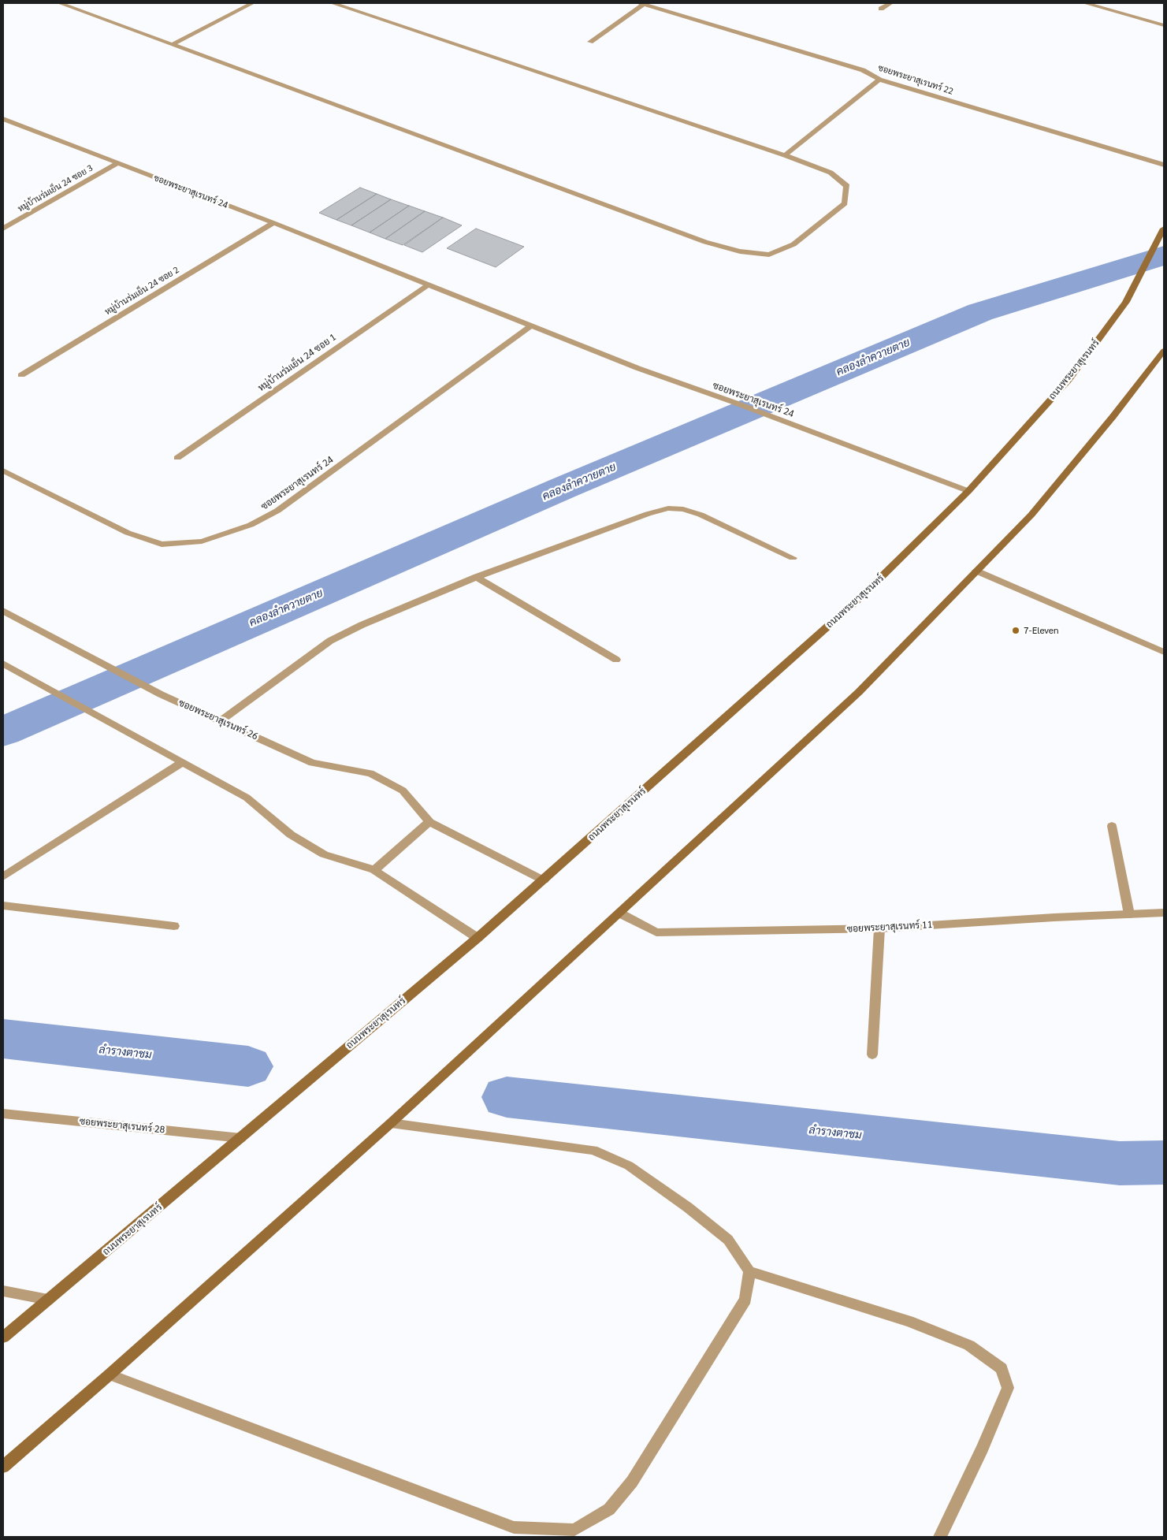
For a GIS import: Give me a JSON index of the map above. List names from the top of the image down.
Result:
{
  "streets": {
    "street": [
      "ซอยพระยาสุเรนทร์ 22",
      "หมู่บ้านร่มเย็น 24 ซอย 3",
      "ซอยพระยาสุเรนทร์ 24",
      "หมู่บ้านร่มเย็น 24 ซอย 2",
      "หมู่บ้านร่มเย็น 24 ซอย 1",
      "ถนนพระยาสุเรนทร์",
      "ซอยพระยาสุเรนทร์ 26",
      "ซอยพระยาสุเรนทร์ 11",
      "ซอยพระยาสุเรนทร์ 28"
    ]
  },
  "crossings": [
    ["หมู่บ้านร่มเย็น 24 ซอย 3", "ซอยพระยาสุเรนทร์ 24"],
    ["ซอยพระยาสุเรนทร์ 24", "หมู่บ้านร่มเย็น 24 ซอย 2"],
    ["ซอยพระยาสุเรนทร์ 24", "หมู่บ้านร่มเย็น 24 ซอย 1"],
    ["ซอยพระยาสุเรนทร์ 24", "ถนนพระยาสุเรนทร์"],
    ["ถนนพระยาสุเรนทร์", "ซอยพระยาสุเรนทร์ 26"],
    ["ถนนพระยาสุเรนทร์", "ซอยพระยาสุเรนทร์ 28"]
  ],
  "water": ["คลองลำควายตาย", "ลำรางตาชม"],
  "places": ["7-Eleven"]
}
